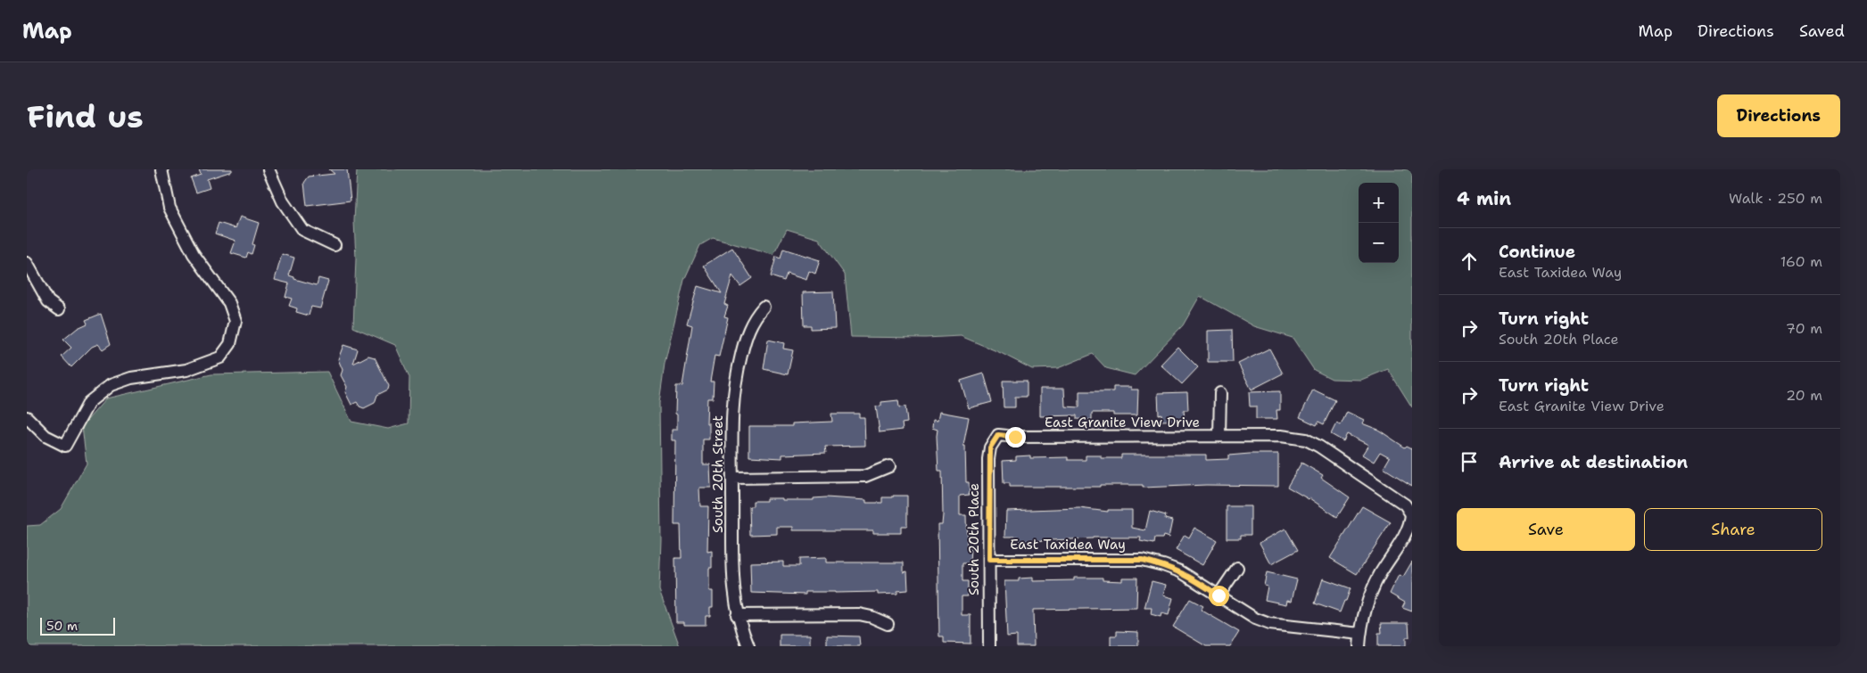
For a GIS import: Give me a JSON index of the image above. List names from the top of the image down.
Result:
{
  "streets": {
    "street": [
      "East Granite View Drive",
      "South 20th Street",
      "South 20th Place",
      "East Taxidea Way"
    ]
  },
  "crossings": [
    ["East Granite View Drive", "South 20th Place"],
    ["South 20th Place", "East Taxidea Way"]
  ],
  "scale_bar": "50 m",
  "page": {
    "header": "Map",
    "nav": ["Map", "Directions", "Saved"],
    "buttons": [
      "Directions",
      ["Save", "Share"]
    ],
    "title": "Find us",
    "heading": ["4 min", "Walk · 250 m"],
    "map_buttons": ["+", "−"],
    "list": [
      ["Continue", "East Taxidea Way", "160 m"],
      ["Turn right", "South 20th Place", "70 m"],
      ["Turn right", "East Granite View Drive", "20 m"],
      "Arrive at destination"
    ],
    "scale": "50 m"
  }
}
